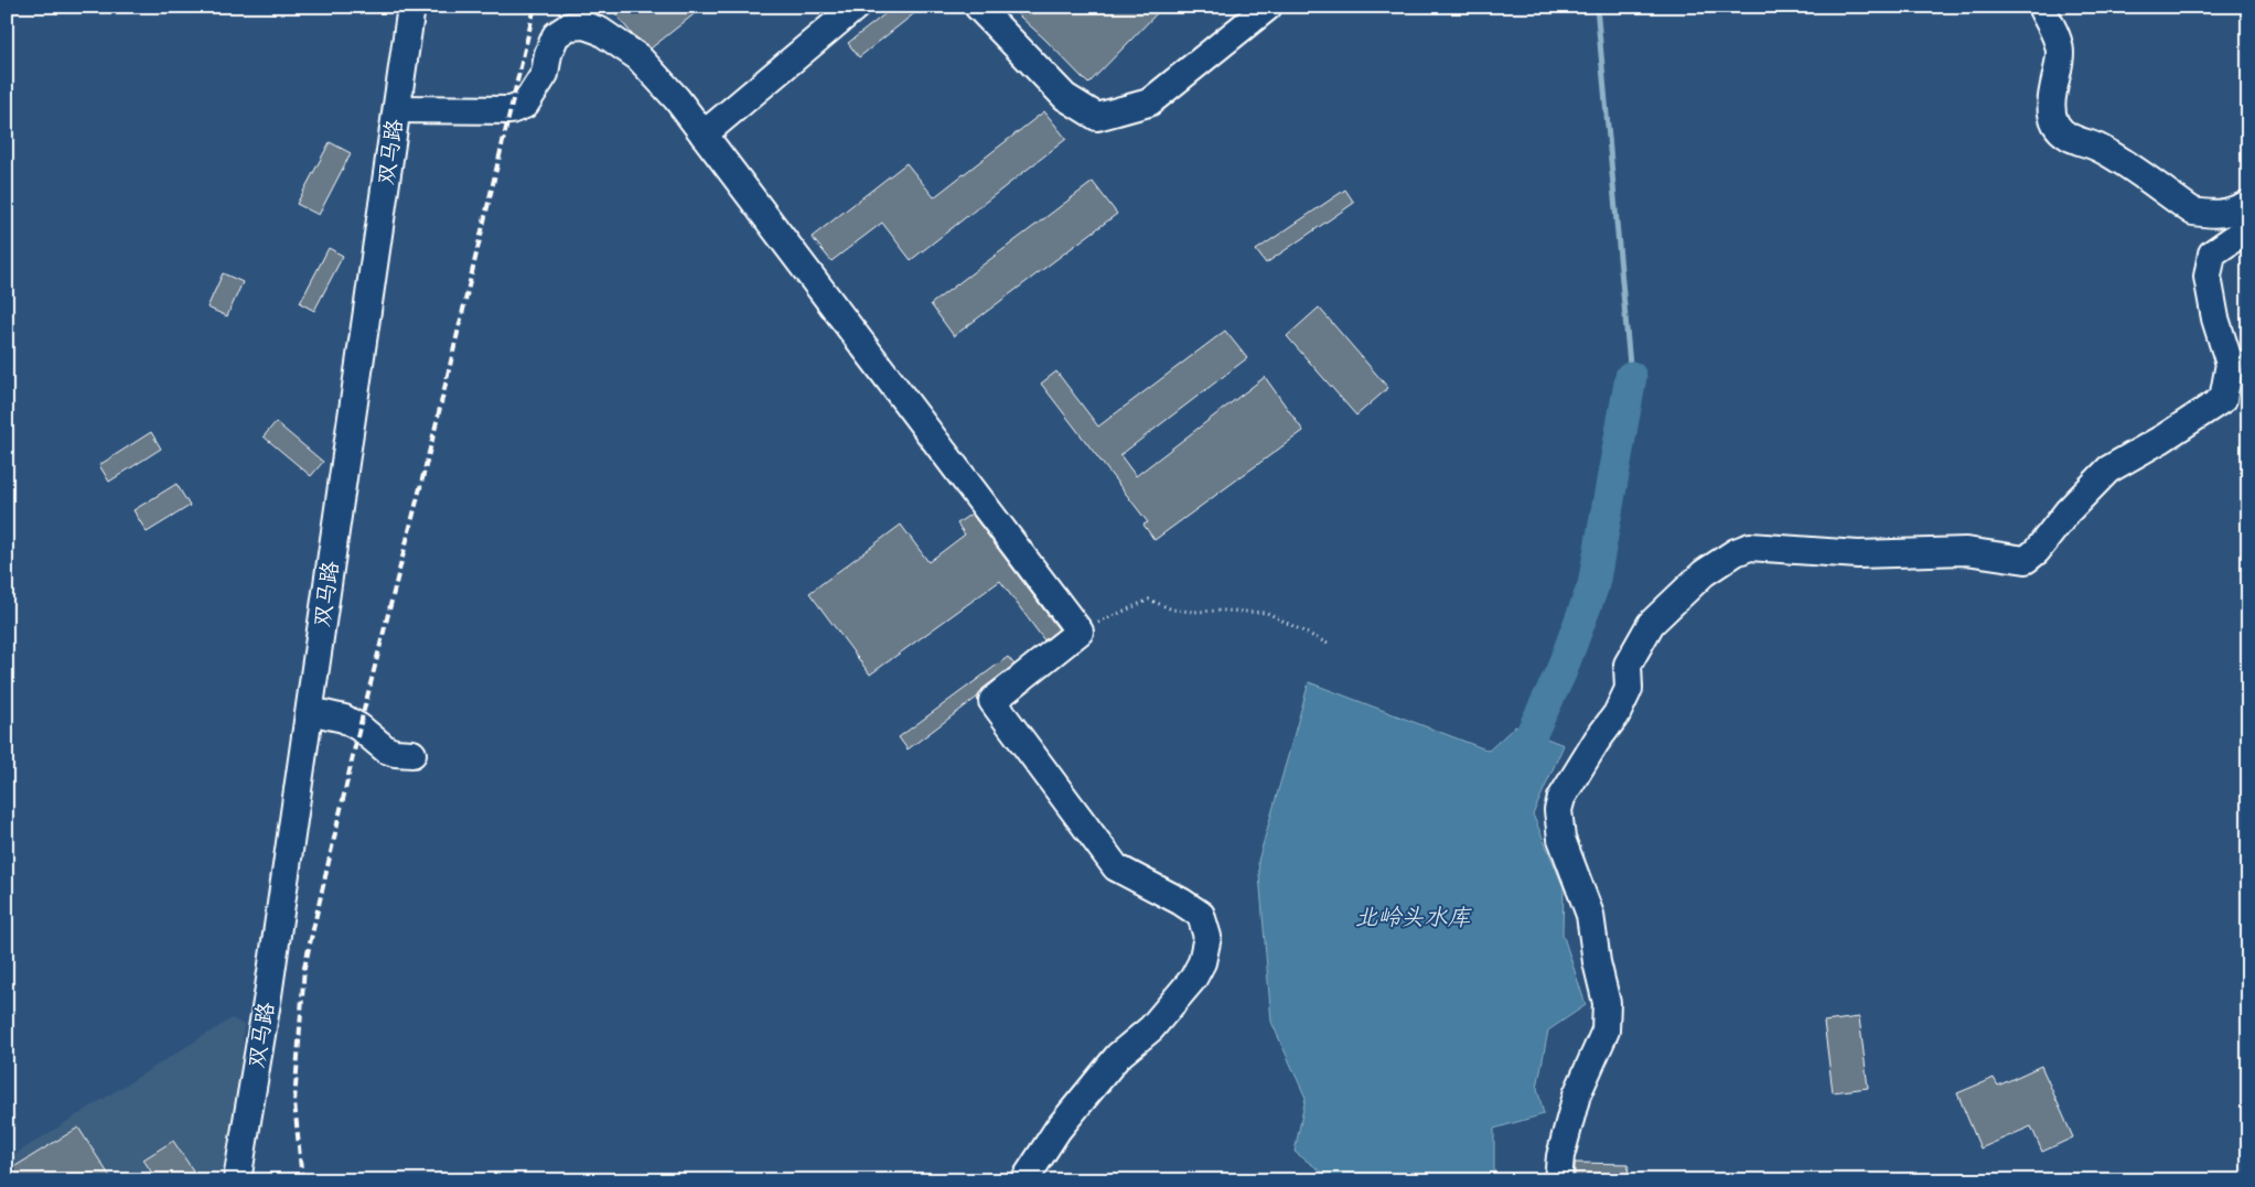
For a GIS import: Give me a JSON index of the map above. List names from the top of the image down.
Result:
{
  "streets": {
    "street": ["双马路"]
  },
  "water": ["北岭头水库"]
}
